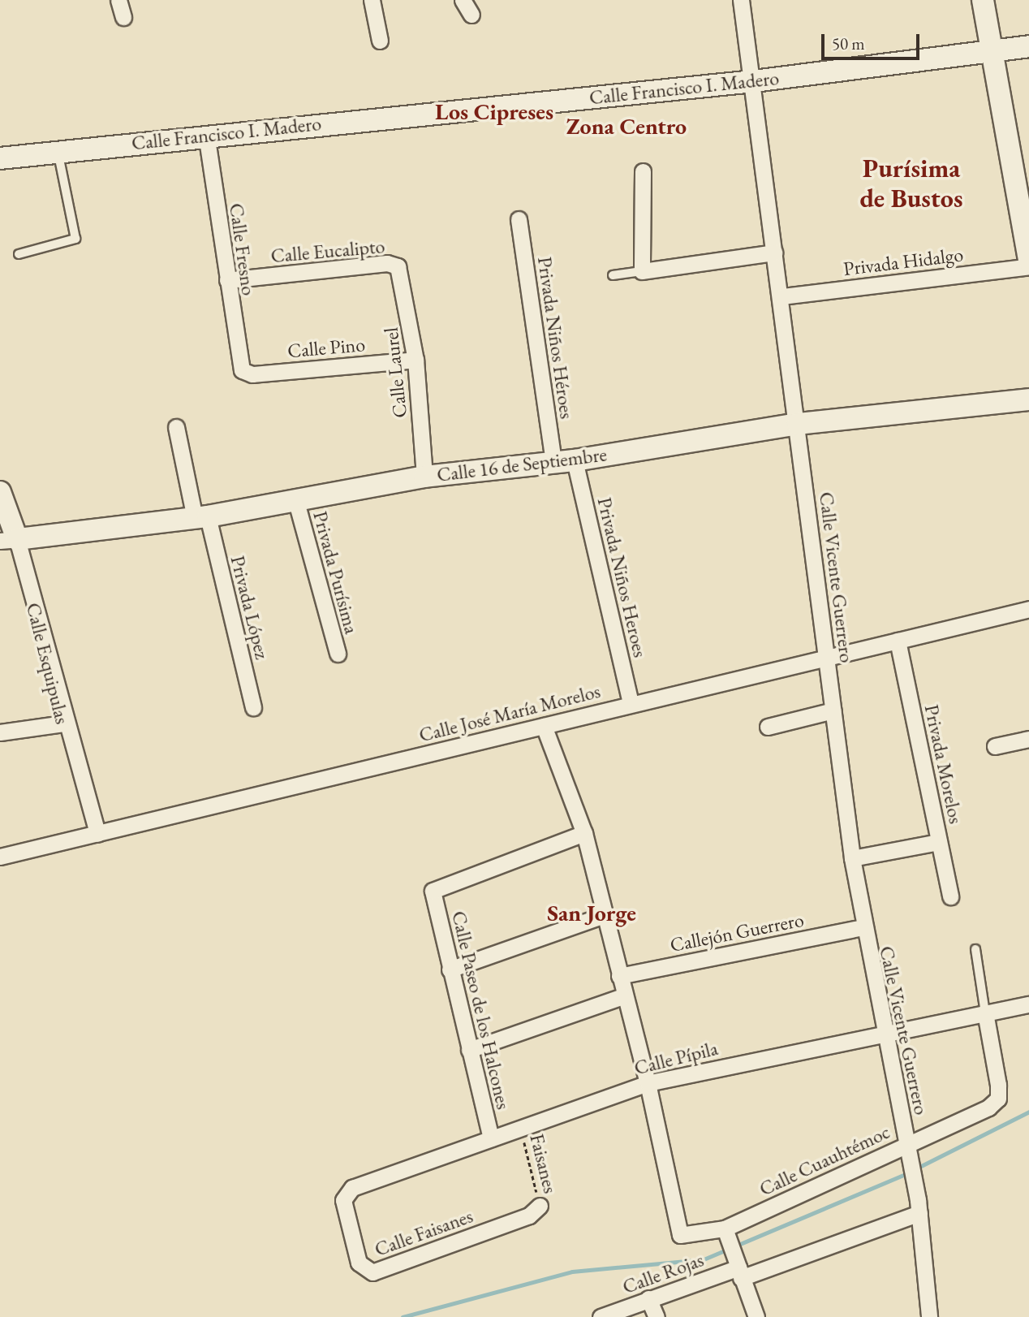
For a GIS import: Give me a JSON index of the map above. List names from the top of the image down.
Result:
{
  "streets": {
    "street": [
      "Calle Francisco I. Madero",
      "Calle Fresno",
      "Calle Eucalipto",
      "Privada Hidalgo",
      "Privada Niños Héroes",
      "Calle Pino",
      "Calle Laurel",
      "Calle 16 de Septiembre",
      "Privada Purísima",
      "Privada Niños Heroes",
      "Calle Vicente Guerrero",
      "Privada López",
      "Calle Esquipulas",
      "Calle José María Morelos",
      "Privada Morelos",
      "Callejón Guerrero",
      "Calle Paseo de los Halcones",
      "Calle Pípila",
      "Calle Cuauhtémoc",
      "Calle Faisanes",
      "Calle Rojas"
    ],
    "path": ["Faisanes"]
  },
  "crossings": [
    ["Calle Francisco I. Madero", "Calle Fresno"],
    ["Calle Francisco I. Madero", "Calle Vicente Guerrero"],
    ["Calle Fresno", "Calle Eucalipto"],
    ["Calle Fresno", "Calle Pino"],
    ["Calle Eucalipto", "Calle Laurel"],
    ["Privada Hidalgo", "Calle Vicente Guerrero"],
    ["Privada Niños Héroes", "Calle 16 de Septiembre"],
    ["Privada Niños Héroes", "Privada Niños Heroes"],
    ["Calle Pino", "Calle Laurel"],
    ["Calle Laurel", "Calle 16 de Septiembre"],
    ["Calle 16 de Septiembre", "Privada Purísima"],
    ["Calle 16 de Septiembre", "Privada Niños Heroes"],
    ["Calle 16 de Septiembre", "Calle Vicente Guerrero"],
    ["Calle 16 de Septiembre", "Privada López"],
    ["Calle 16 de Septiembre", "Calle Esquipulas"],
    ["Privada Niños Heroes", "Calle José María Morelos"],
    ["Calle Vicente Guerrero", "Calle José María Morelos"],
    ["Calle Vicente Guerrero", "Callejón Guerrero"],
    ["Calle Vicente Guerrero", "Calle Pípila"],
    ["Calle Vicente Guerrero", "Calle Cuauhtémoc"],
    ["Calle Esquipulas", "Calle José María Morelos"],
    ["Calle José María Morelos", "Privada Morelos"],
    ["Calle Paseo de los Halcones", "Calle Pípila"],
    ["Calle Pípila", "Calle Cuauhtémoc"],
    ["Calle Pípila", "Faisanes"],
    ["Calle Pípila", "Calle Faisanes"],
    ["Faisanes", "Calle Faisanes"]
  ],
  "districts": [
    "Los Cipreses",
    "Zona Centro",
    "Purísima de Bustos",
    "San Jorge"
  ],
  "scale_bar": "50 m"
}
